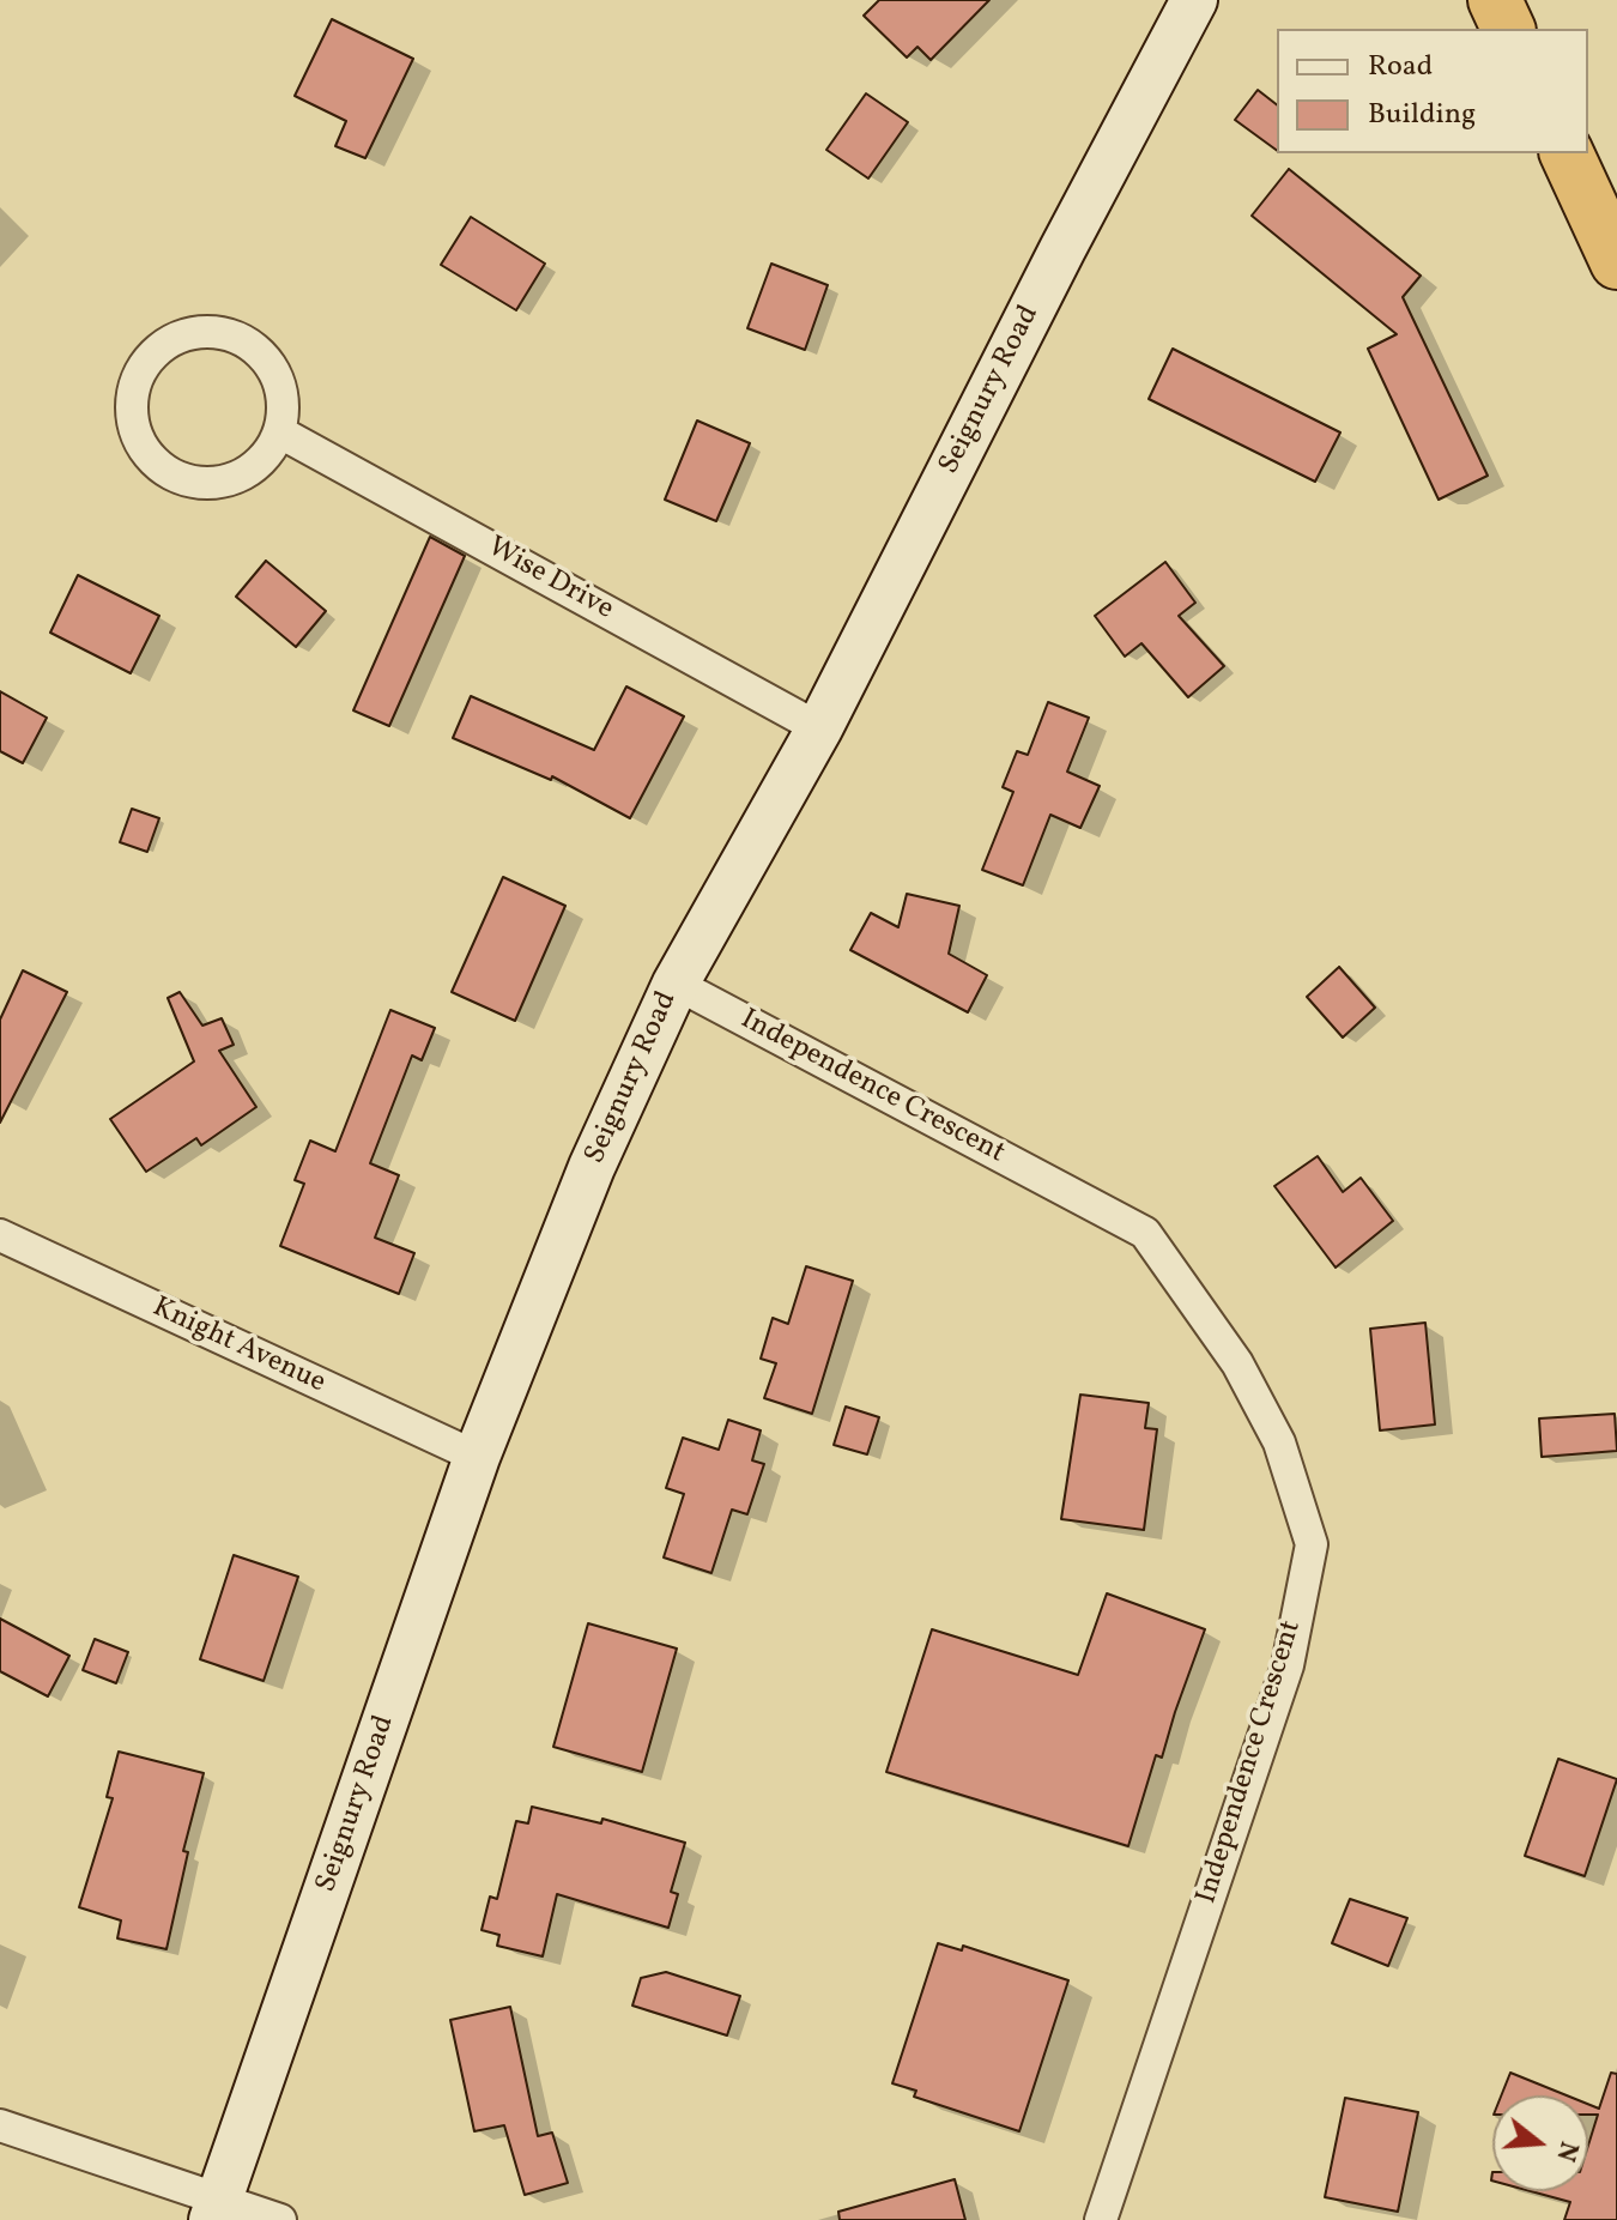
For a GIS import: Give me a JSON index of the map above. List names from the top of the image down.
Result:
{
  "streets": {
    "main road": ["Seignury Road"],
    "street": ["Wise Drive", "Independence Crescent", "Knight Avenue"]
  },
  "crossings": [
    ["Seignury Road", "Wise Drive"],
    ["Seignury Road", "Independence Crescent"],
    ["Seignury Road", "Knight Avenue"]
  ],
  "legend": ["Road", "Building"],
  "north": "right"
}
